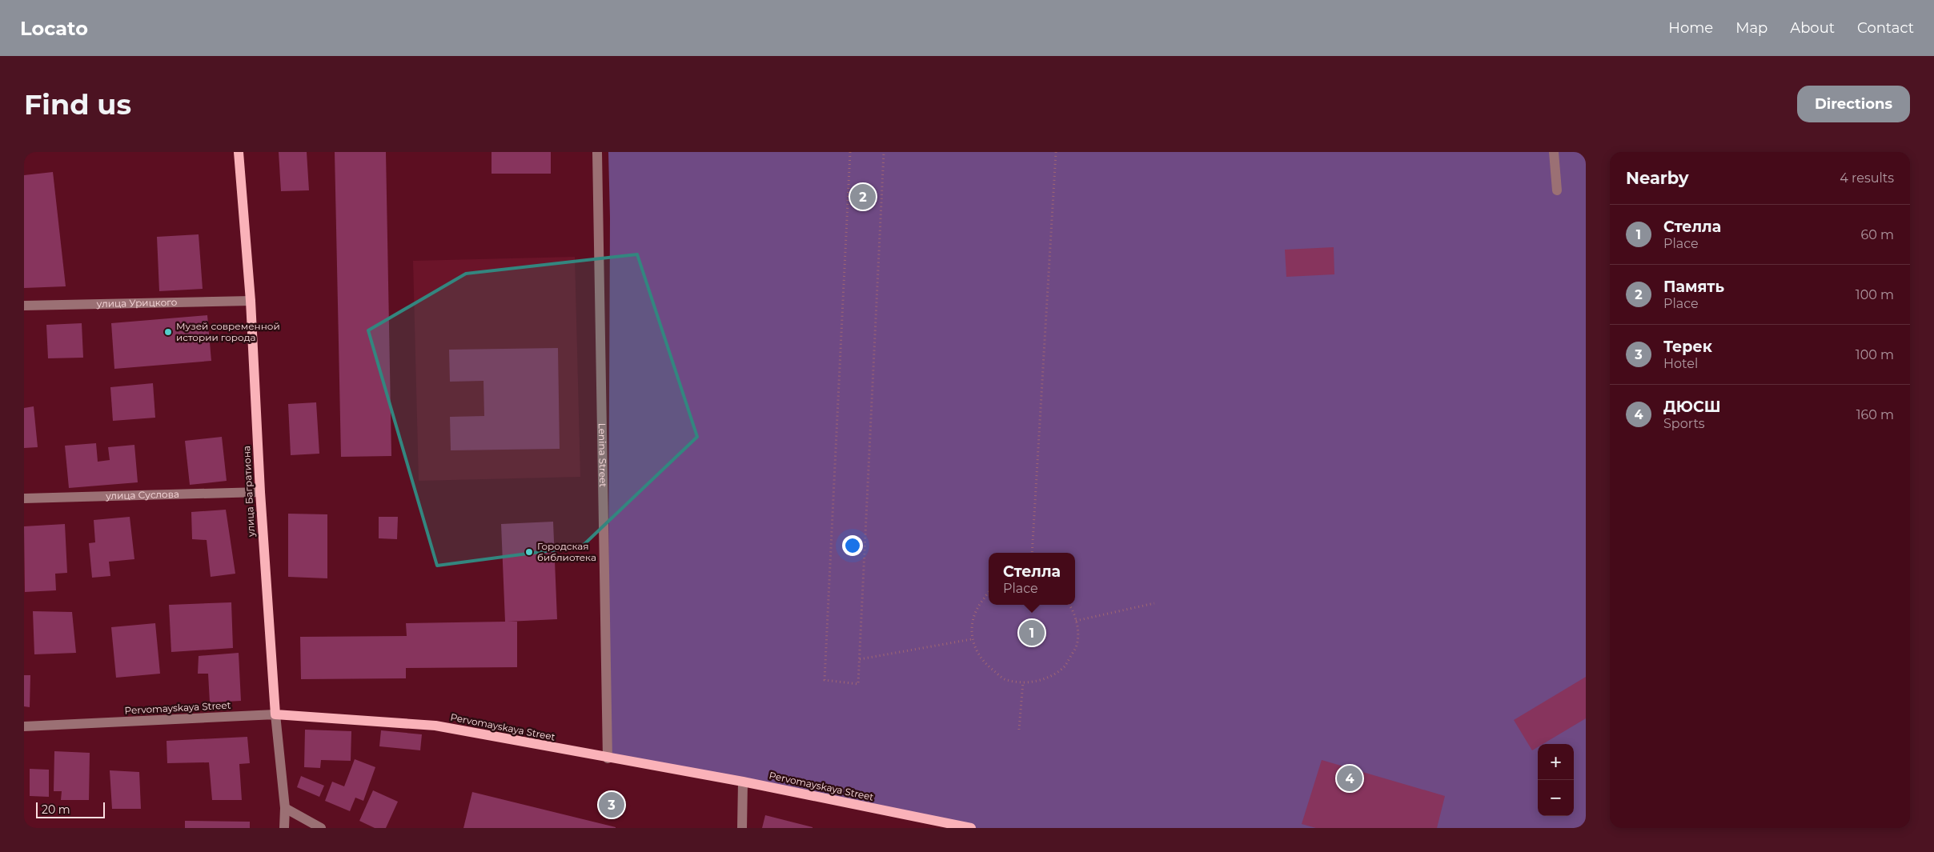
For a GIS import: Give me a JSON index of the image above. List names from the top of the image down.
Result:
{
  "streets": {
    "main road": ["улица Багратиона", "Pervomayskaya Street"],
    "street": ["улица Урицкого", "Lenina Street", "улица Суслова"]
  },
  "crossings": [
    ["улица Урицкого", "улица Багратиона"],
    ["Lenina Street", "Pervomayskaya Street"],
    ["улица Багратиона", "улица Суслова"],
    ["улица Багратиона", "Pervomayskaya Street"]
  ],
  "places": ["Музей современной истории города", "Городская библиотека"],
  "scale_bar": "20 m",
  "page": {
    "header": "Locato",
    "nav": [
      "Home",
      "Map",
      "About",
      "Contact"
    ],
    "buttons": "Directions",
    "title": "Find us",
    "heading": ["Nearby", "4 results"],
    "pins": [
      "2",
      "1",
      "4",
      "3"
    ],
    "list": [
      {
        "mark": "1",
        "name": "Стелла",
        "note": "Place",
        "value": "60 m"
      },
      {
        "mark": "2",
        "name": "Память",
        "note": "Place",
        "value": "100 m"
      },
      {
        "mark": "3",
        "name": "Терек",
        "note": "Hotel",
        "value": "100 m"
      },
      {
        "mark": "4",
        "name": "ДЮСШ",
        "note": "Sports",
        "value": "160 m"
      }
    ],
    "popup": ["Стелла", "Place"],
    "map_buttons": ["+", "−"],
    "scale": "20 m"
  }
}
